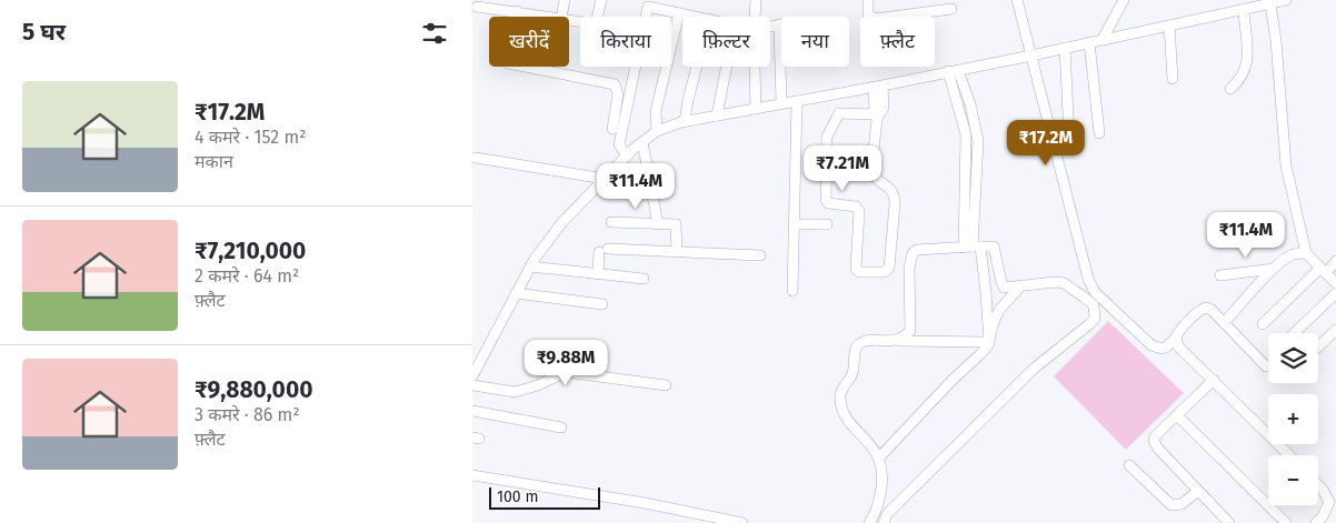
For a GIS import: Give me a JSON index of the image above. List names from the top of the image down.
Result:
{
  "scale_bar": "100 m",
  "page": {
    "heading": "5 घर",
    "chip": [
      "खरीदें",
      "किराया",
      "फ़िल्टर",
      "नया",
      "फ़्लैट"
    ],
    "list": [
      {
        "name": "₹17.2M",
        "note": "4 कमरे · 152 m² · मकान"
      },
      {
        "name": "₹7,210,000",
        "note": "2 कमरे · 64 m² · फ़्लैट"
      },
      {
        "name": "₹9,880,000",
        "note": "3 कमरे · 86 m² · फ़्लैट"
      }
    ],
    "price": [
      "₹17.2M",
      "₹7.21M",
      "₹11.4M",
      "₹11.4M",
      "₹9.88M"
    ],
    "map_buttons": ["+", "−"],
    "scale": "100 m"
  }
}
